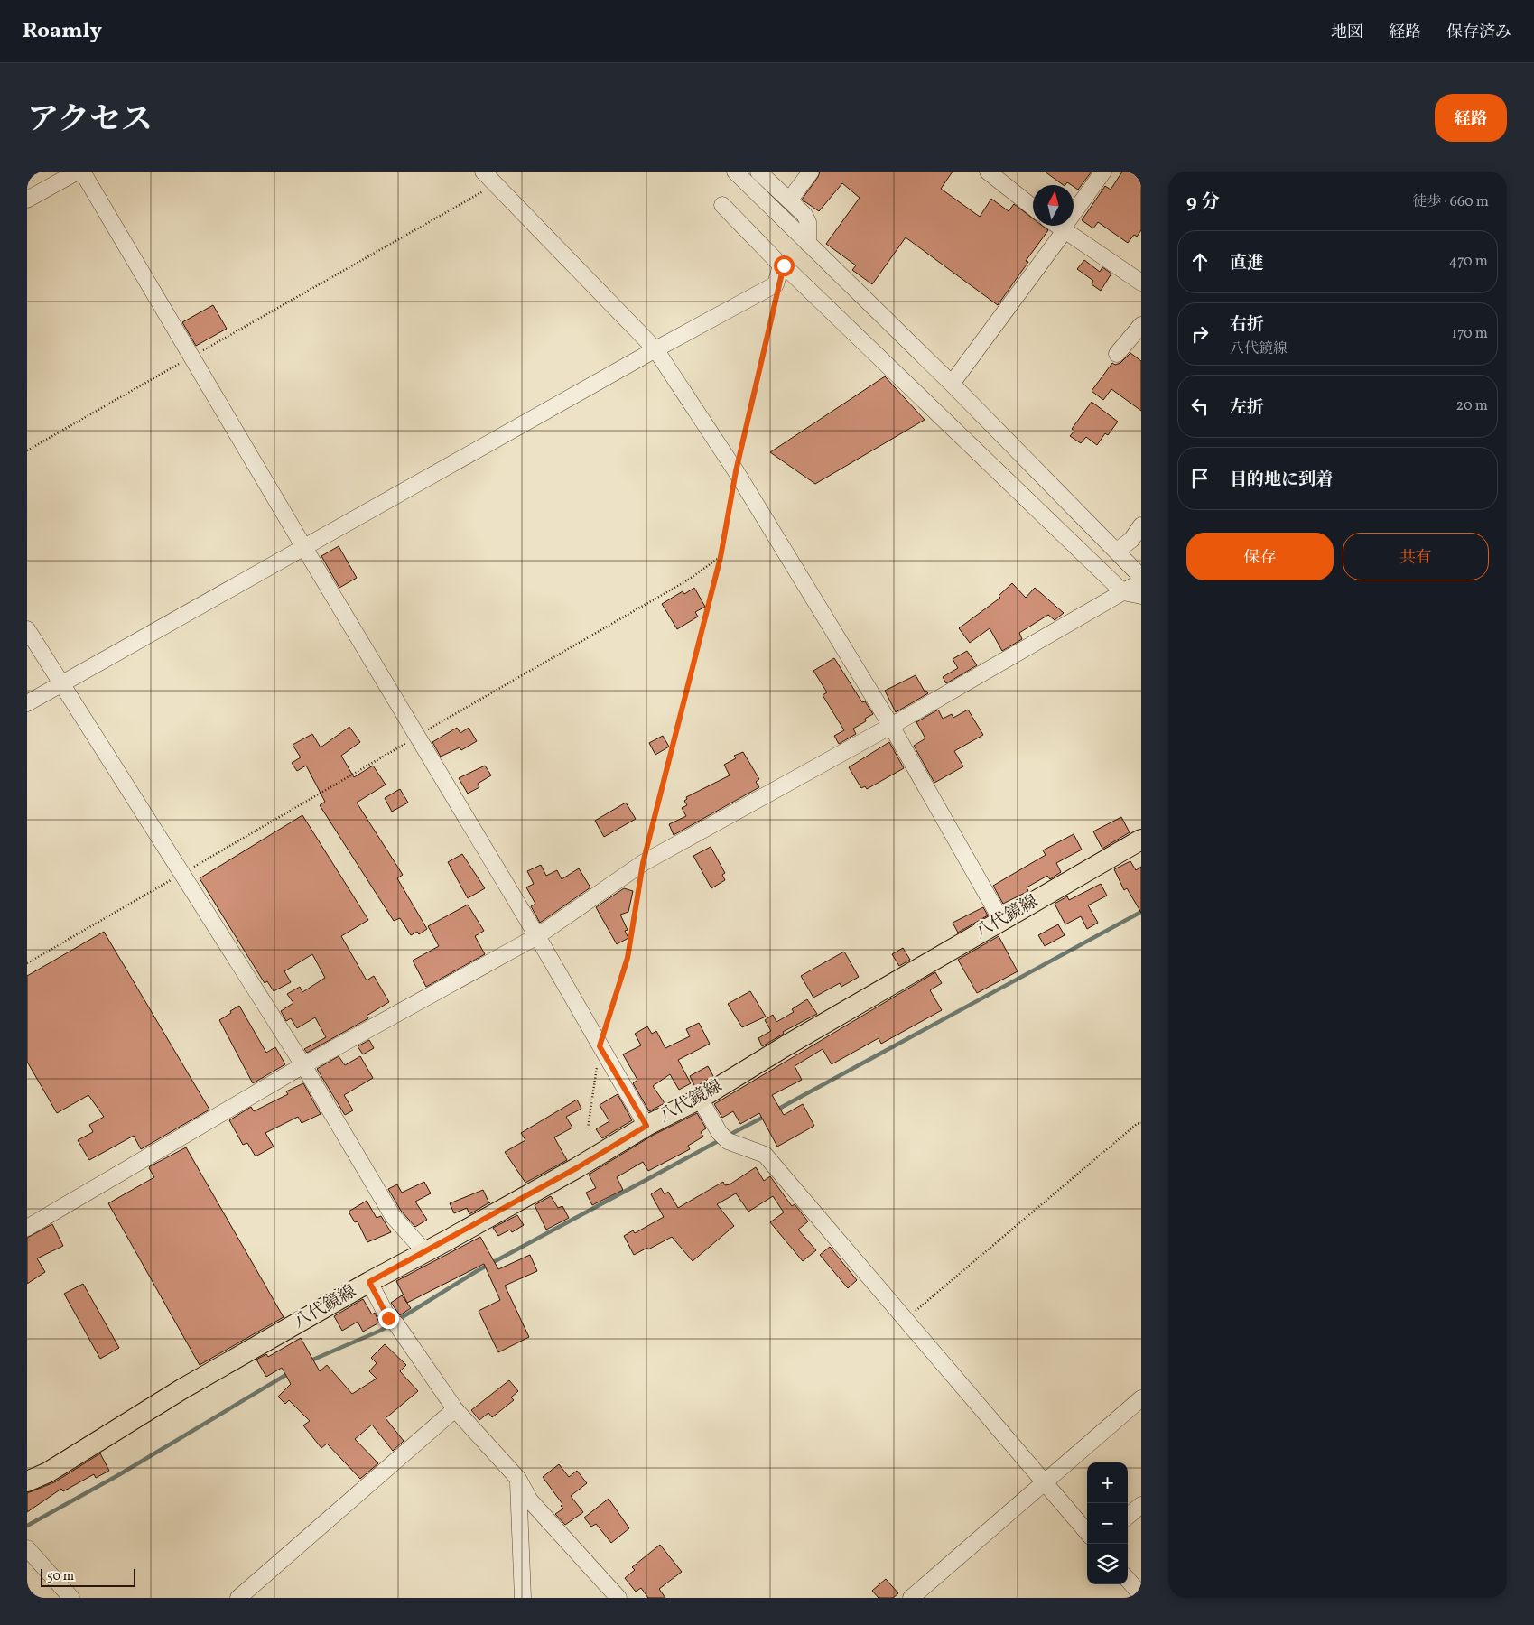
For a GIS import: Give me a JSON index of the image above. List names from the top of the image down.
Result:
{
  "streets": {
    "main road": ["八代鏡線"]
  },
  "scale_bar": "50 m",
  "north": "top",
  "page": {
    "header": "Roamly",
    "nav": ["地図", "経路", "保存済み"],
    "title": "アクセス",
    "buttons": [
      "経路",
      ["保存", "共有"]
    ],
    "heading": ["9 分", "徒歩 · 660 m"],
    "list": [
      ["直進", "470 m"],
      ["右折", "八代鏡線", "170 m"],
      ["左折", "20 m"],
      "目的地に到着"
    ],
    "map_buttons": ["+", "−"],
    "scale": "50 m"
  }
}
